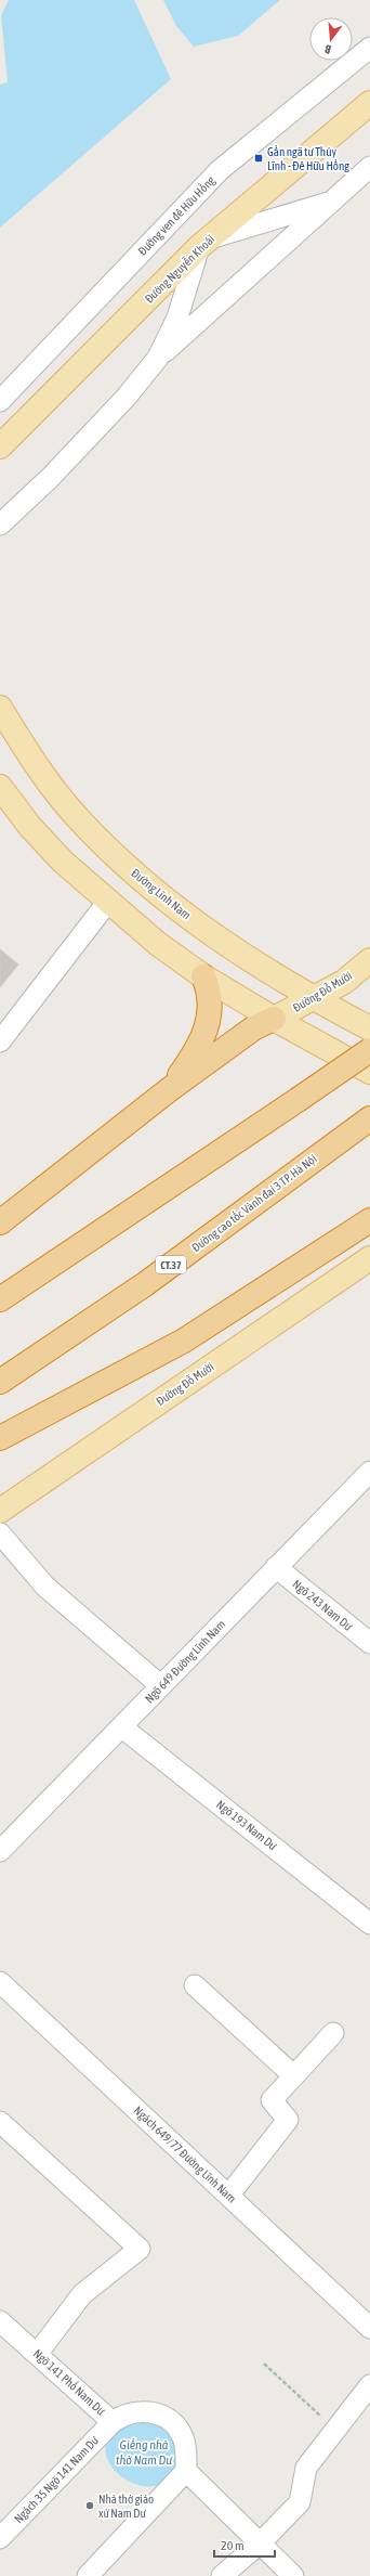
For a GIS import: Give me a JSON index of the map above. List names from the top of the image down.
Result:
{
  "streets": {
    "highway": ["Đường cao tốc Vành đai 3 TP. Hà Nội", "CT.37"],
    "main road": ["Đường Nguyễn Khoái", "Đường Lĩnh Nam", "Đường Đỗ Mười"],
    "street": [
      "Đường ven đê Hữu Hồng",
      "Ngõ 243 Nam Dư",
      "Ngõ 649 Đường Lĩnh Nam",
      "Ngõ 193 Nam Dư",
      "Ngách 649/77 Đường Lĩnh Nam",
      "Ngõ 141 Phố Nam Dư",
      "Ngách 35 Ngõ 141 Nam Dư"
    ]
  },
  "crossings": [
    ["Đường Lĩnh Nam", "Đường Đỗ Mười"],
    ["Ngõ 243 Nam Dư", "Ngõ 649 Đường Lĩnh Nam"],
    ["Ngõ 649 Đường Lĩnh Nam", "Ngõ 193 Nam Dư"],
    ["Ngõ 141 Phố Nam Dư", "Ngách 35 Ngõ 141 Nam Dư"]
  ],
  "water": ["Giếng nhà thờ Nam Dư"],
  "places": {
    "transit": ["Gần ngã tư Thúy Lĩnh - Đê Hữu Hồng"],
    "other": ["Nhà thờ giáo xứ Nam Dư"]
  },
  "scale_bar": "20 m",
  "north": "bottom"
}
